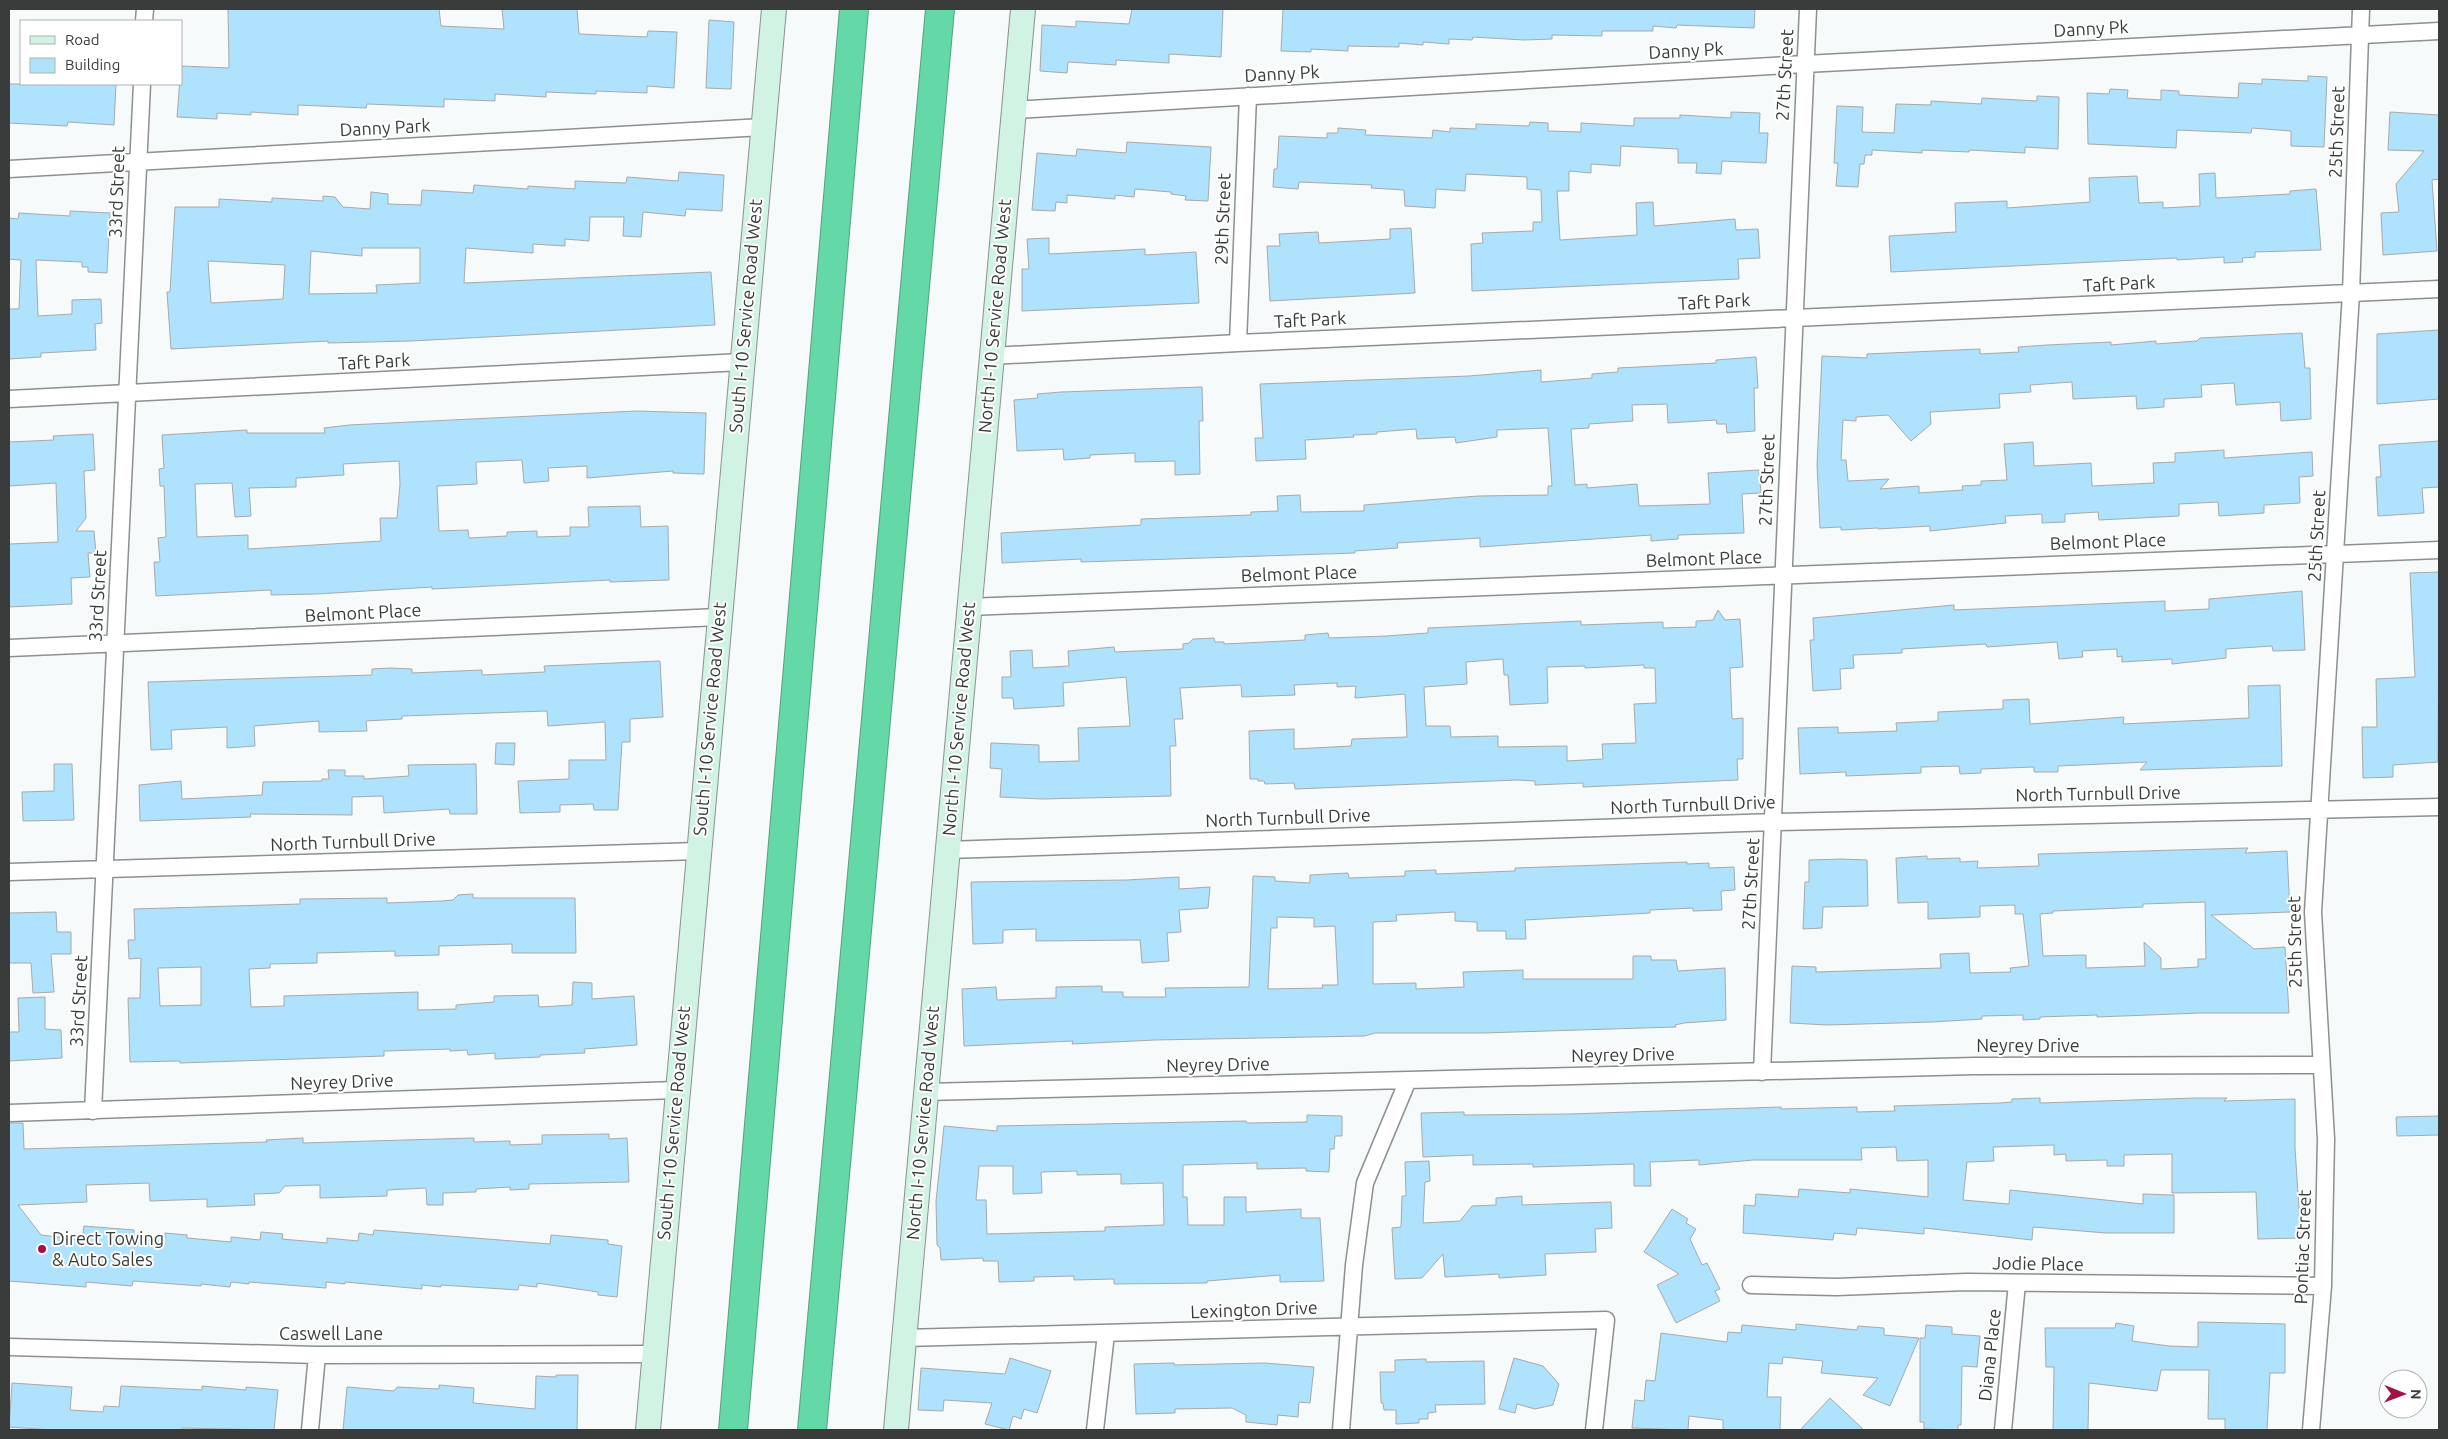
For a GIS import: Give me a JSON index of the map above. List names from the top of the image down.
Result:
{
  "streets": {
    "street": [
      "Danny Pk",
      "27th Street",
      "Danny Park",
      "25th Street",
      "33rd Street",
      "29th Street",
      "Taft Park",
      "South I-10 Service Road West",
      "North I-10 Service Road West",
      "Belmont Place",
      "North Turnbull Drive",
      "Neyrey Drive",
      "Pontiac Street",
      "Jodie Place",
      "Lexington Drive",
      "Caswell Lane",
      "Diana Place"
    ]
  },
  "crossings": [
    ["Danny Pk", "27th Street"],
    ["Danny Pk", "25th Street"],
    ["Danny Pk", "29th Street"],
    ["Danny Pk", "North I-10 Service Road West"],
    ["27th Street", "Taft Park"],
    ["27th Street", "Belmont Place"],
    ["27th Street", "North Turnbull Drive"],
    ["27th Street", "Neyrey Drive"],
    ["Danny Park", "33rd Street"],
    ["Danny Park", "South I-10 Service Road West"],
    ["25th Street", "Taft Park"],
    ["25th Street", "Belmont Place"],
    ["25th Street", "North Turnbull Drive"],
    ["25th Street", "Neyrey Drive"],
    ["25th Street", "Pontiac Street"],
    ["33rd Street", "Taft Park"],
    ["33rd Street", "Belmont Place"],
    ["33rd Street", "North Turnbull Drive"],
    ["33rd Street", "Neyrey Drive"],
    ["29th Street", "Taft Park"],
    ["Taft Park", "South I-10 Service Road West"],
    ["Taft Park", "North I-10 Service Road West"],
    ["South I-10 Service Road West", "Belmont Place"],
    ["South I-10 Service Road West", "North Turnbull Drive"],
    ["South I-10 Service Road West", "Neyrey Drive"],
    ["South I-10 Service Road West", "Caswell Lane"],
    ["North I-10 Service Road West", "Belmont Place"],
    ["North I-10 Service Road West", "North Turnbull Drive"],
    ["North I-10 Service Road West", "Neyrey Drive"],
    ["North I-10 Service Road West", "Lexington Drive"],
    ["Neyrey Drive", "Pontiac Street"],
    ["Pontiac Street", "Jodie Place"],
    ["Jodie Place", "Diana Place"]
  ],
  "places": ["Direct Towing & Auto Sales"],
  "legend": ["Road", "Building"],
  "north": "right"
}
